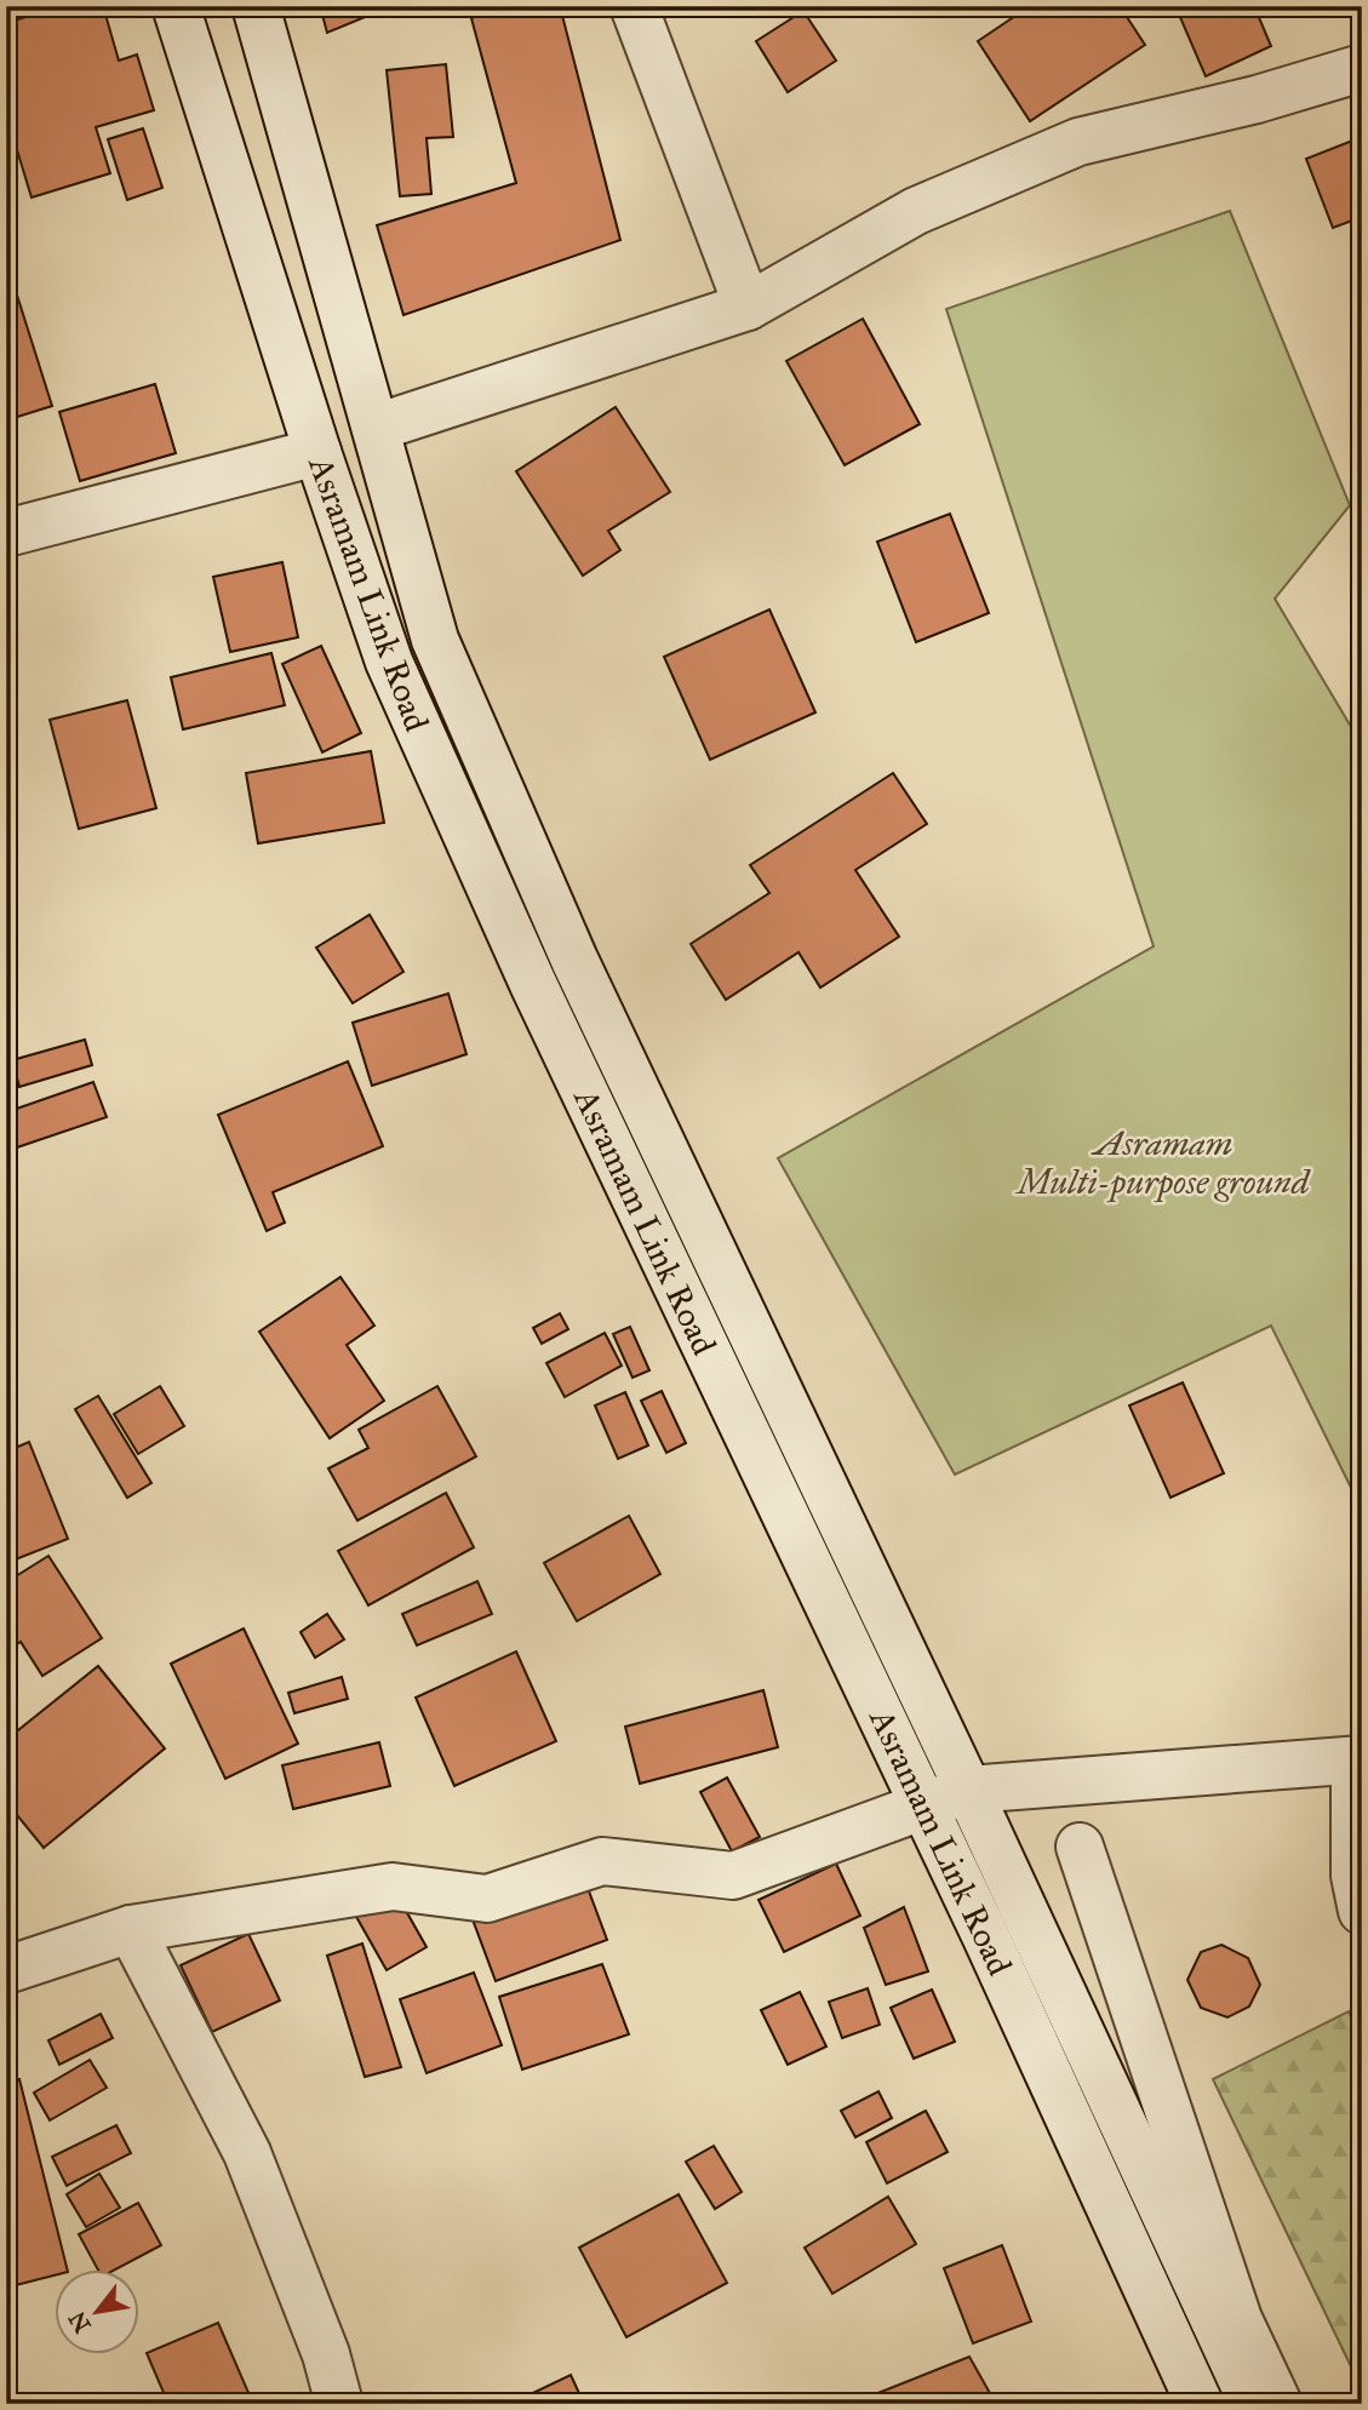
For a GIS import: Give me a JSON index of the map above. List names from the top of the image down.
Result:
{
  "streets": {
    "main road": ["Asramam Link Road"]
  },
  "parks": ["Asramam Multi-purpose ground"],
  "north": "bottom left"
}
